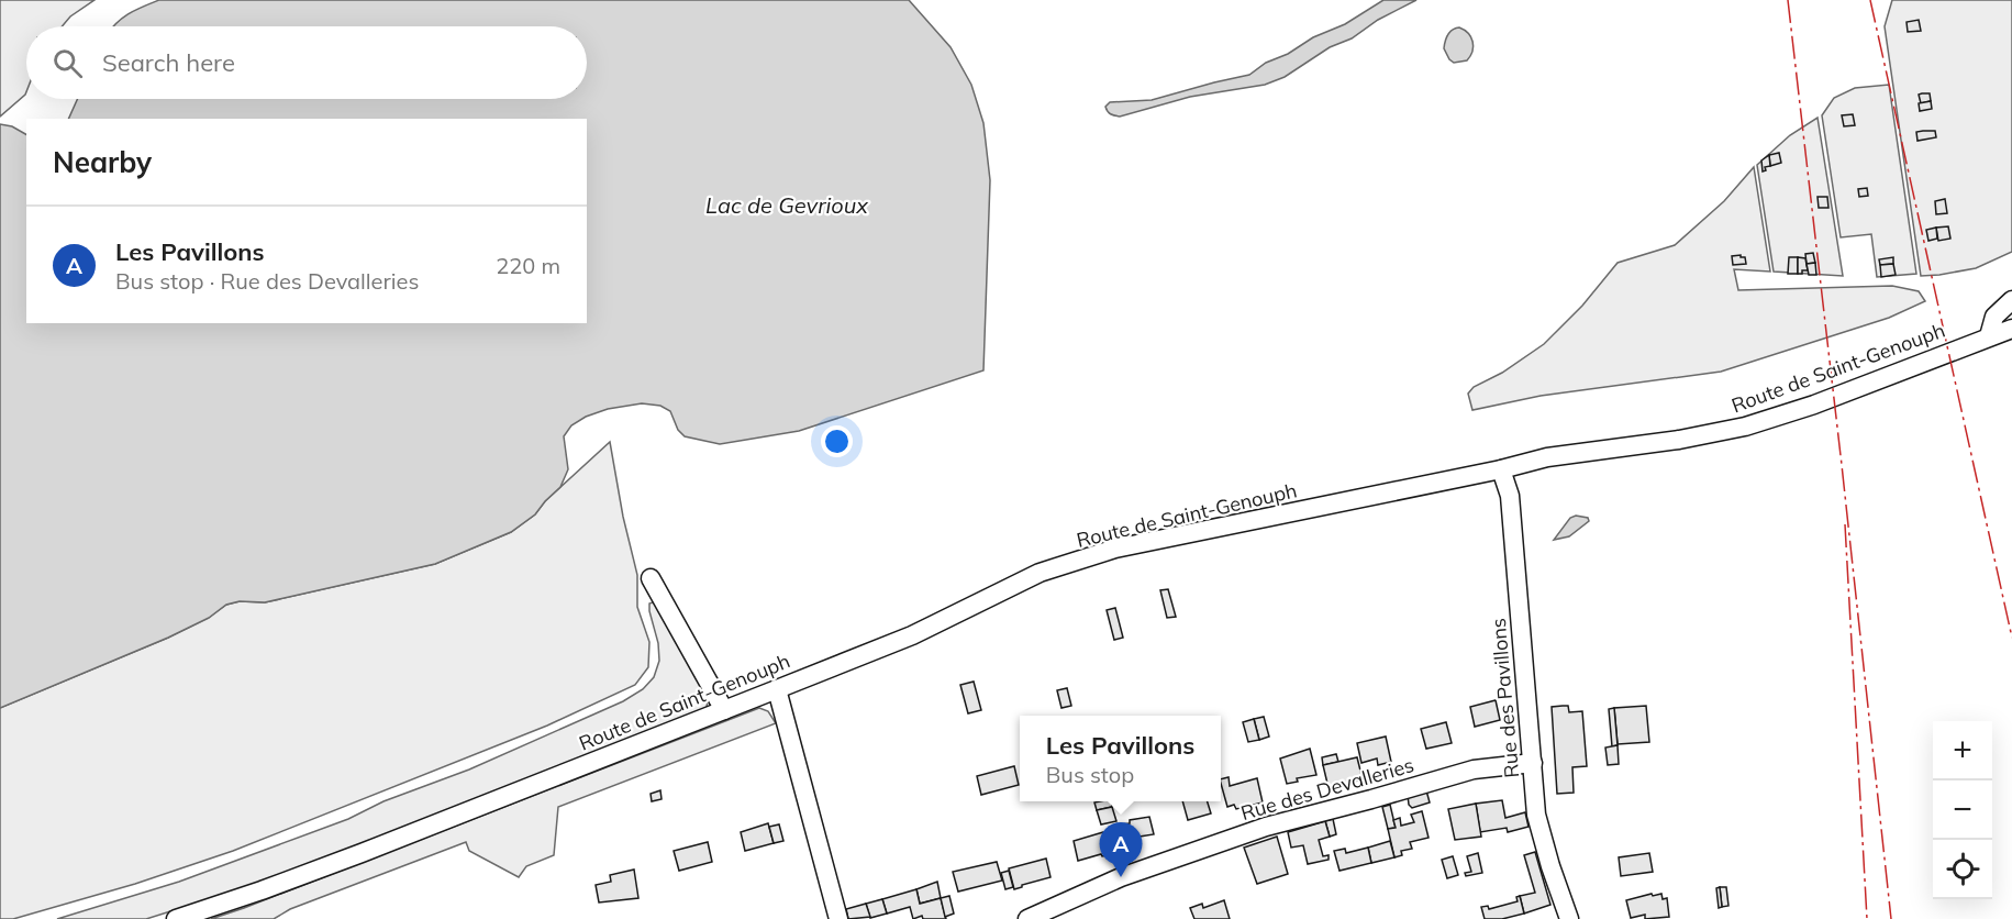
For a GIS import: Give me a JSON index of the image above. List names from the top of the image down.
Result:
{
  "streets": {
    "street": ["Route de Saint-Genouph", "Rue des Pavillons", "Rue des Devalleries"]
  },
  "crossings": [
    ["Route de Saint-Genouph", "Rue des Pavillons"],
    ["Rue des Pavillons", "Rue des Devalleries"]
  ],
  "water": ["Lac de Gevrioux"],
  "page": {
    "search": "Search here",
    "heading": "Nearby",
    "list": [
      {
        "mark": "A",
        "name": "Les Pavillons",
        "note": "Bus stop · Rue des Devalleries",
        "value": "220 m"
      }
    ],
    "popup": ["Les Pavillons", "Bus stop"],
    "map_buttons": ["+", "−"],
    "pins": "A"
  }
}
